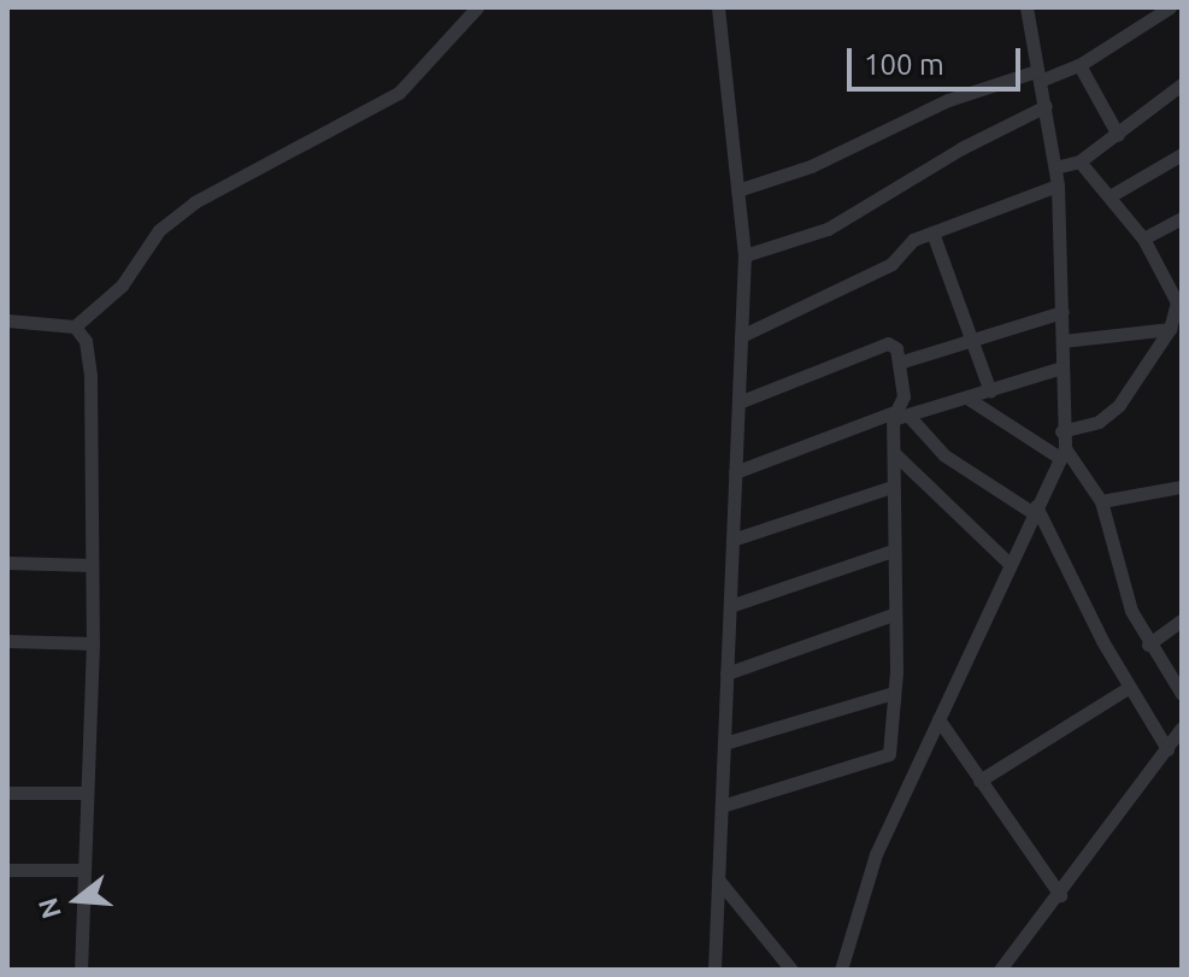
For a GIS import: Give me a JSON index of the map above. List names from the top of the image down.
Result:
{
  "scale_bar": "100 m",
  "north": "left"
}
